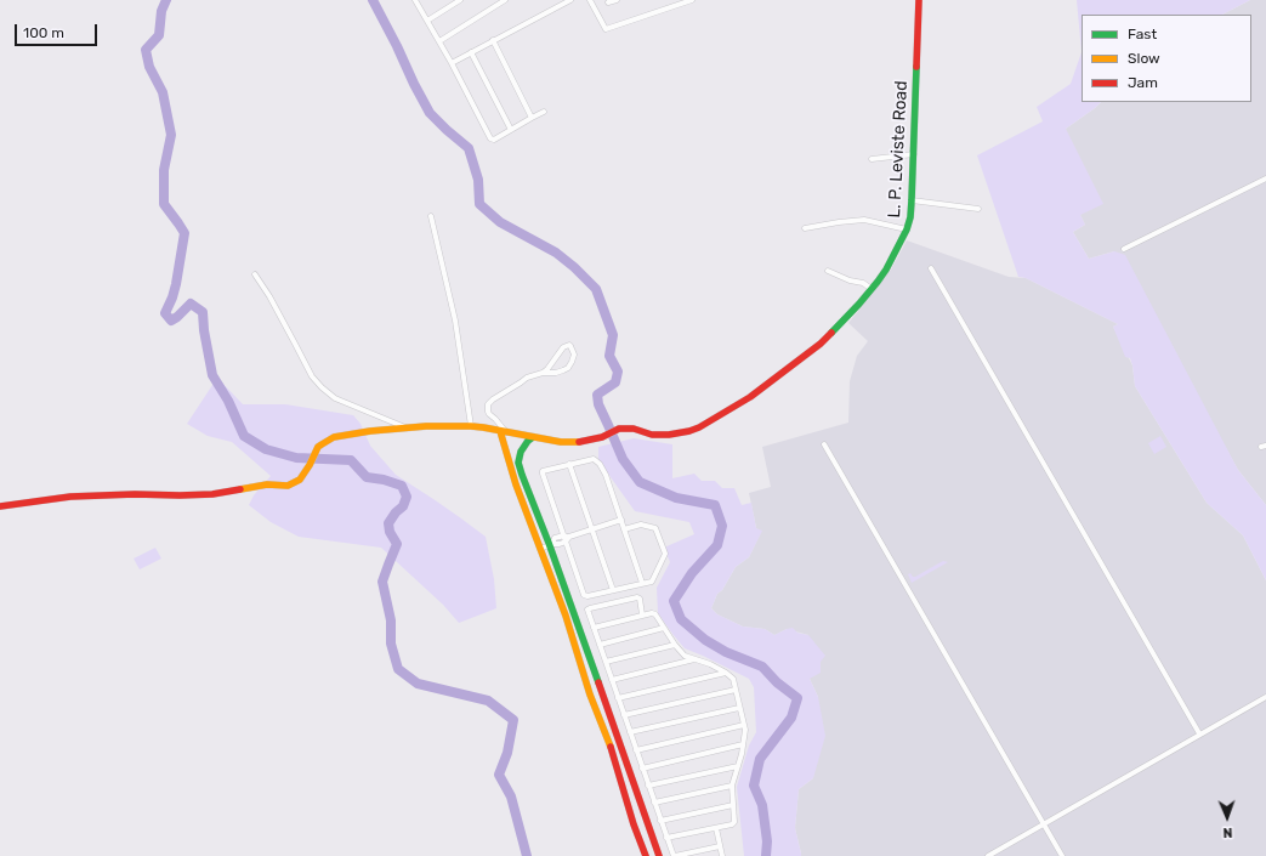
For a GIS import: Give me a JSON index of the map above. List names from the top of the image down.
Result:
{
  "streets": {
    "main road": ["L. P. Leviste Road"]
  },
  "legend": ["Fast", "Slow", "Jam"],
  "scale_bar": "100 m",
  "north": "bottom"
}
